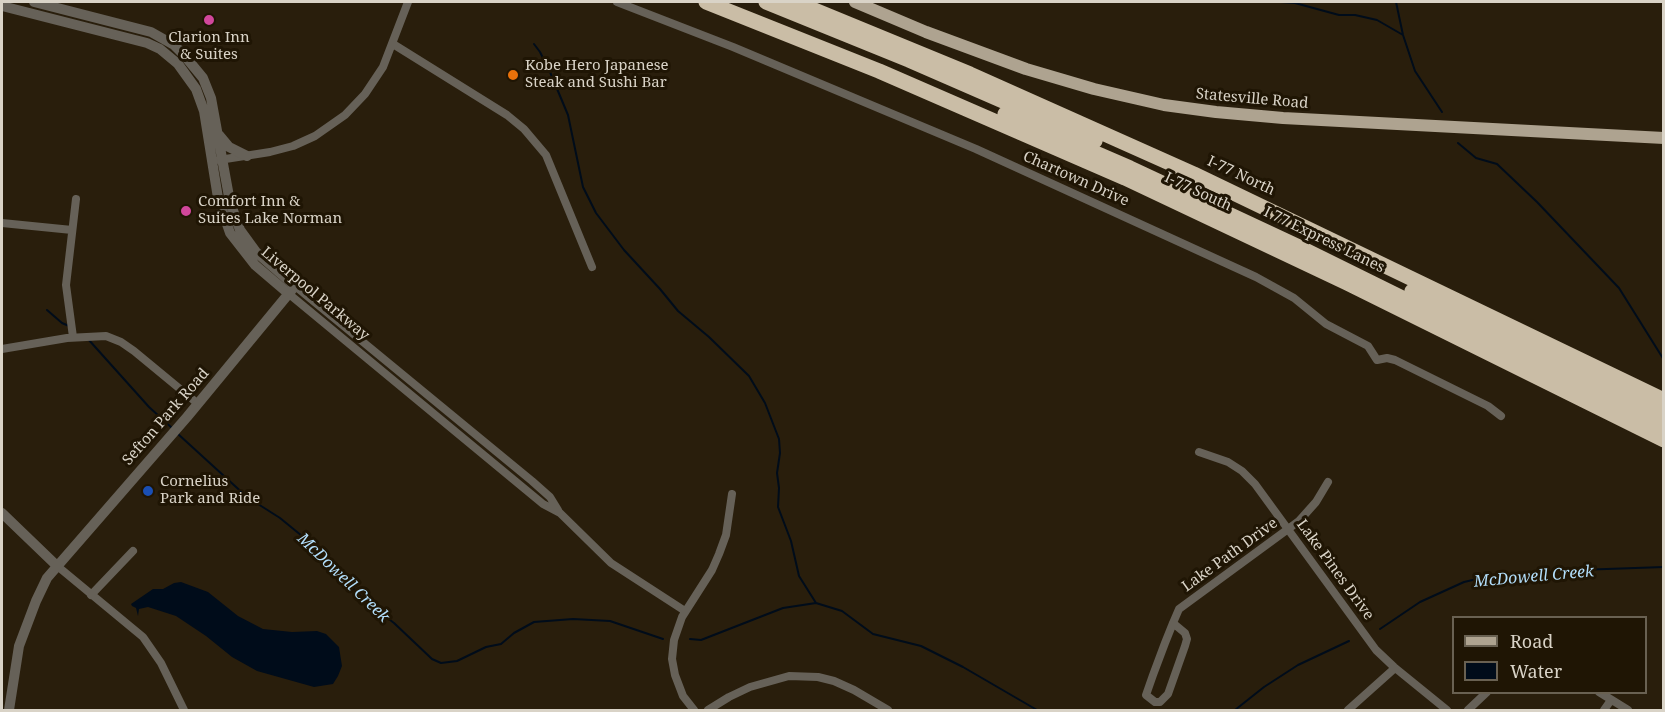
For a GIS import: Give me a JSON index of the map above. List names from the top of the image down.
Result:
{
  "streets": {
    "highway": ["I-77 North", "I-77 South", "I 77 Express Lanes"],
    "main road": ["Statesville Road"],
    "street": [
      "Chartown Drive",
      "Liverpool Parkway",
      "Sefton Park Road",
      "Lake Path Drive",
      "Lake Pines Drive"
    ]
  },
  "crossings": [
    ["Liverpool Parkway", "Sefton Park Road"],
    ["Lake Path Drive", "Lake Pines Drive"]
  ],
  "water": ["McDowell Creek"],
  "places": [
    "Clarion Inn & Suites",
    "Kobe Hero Japanese Steak and Sushi Bar",
    "Comfort Inn & Suites Lake Norman",
    "Cornelius Park and Ride"
  ],
  "legend": ["Road", "Water"]
}
